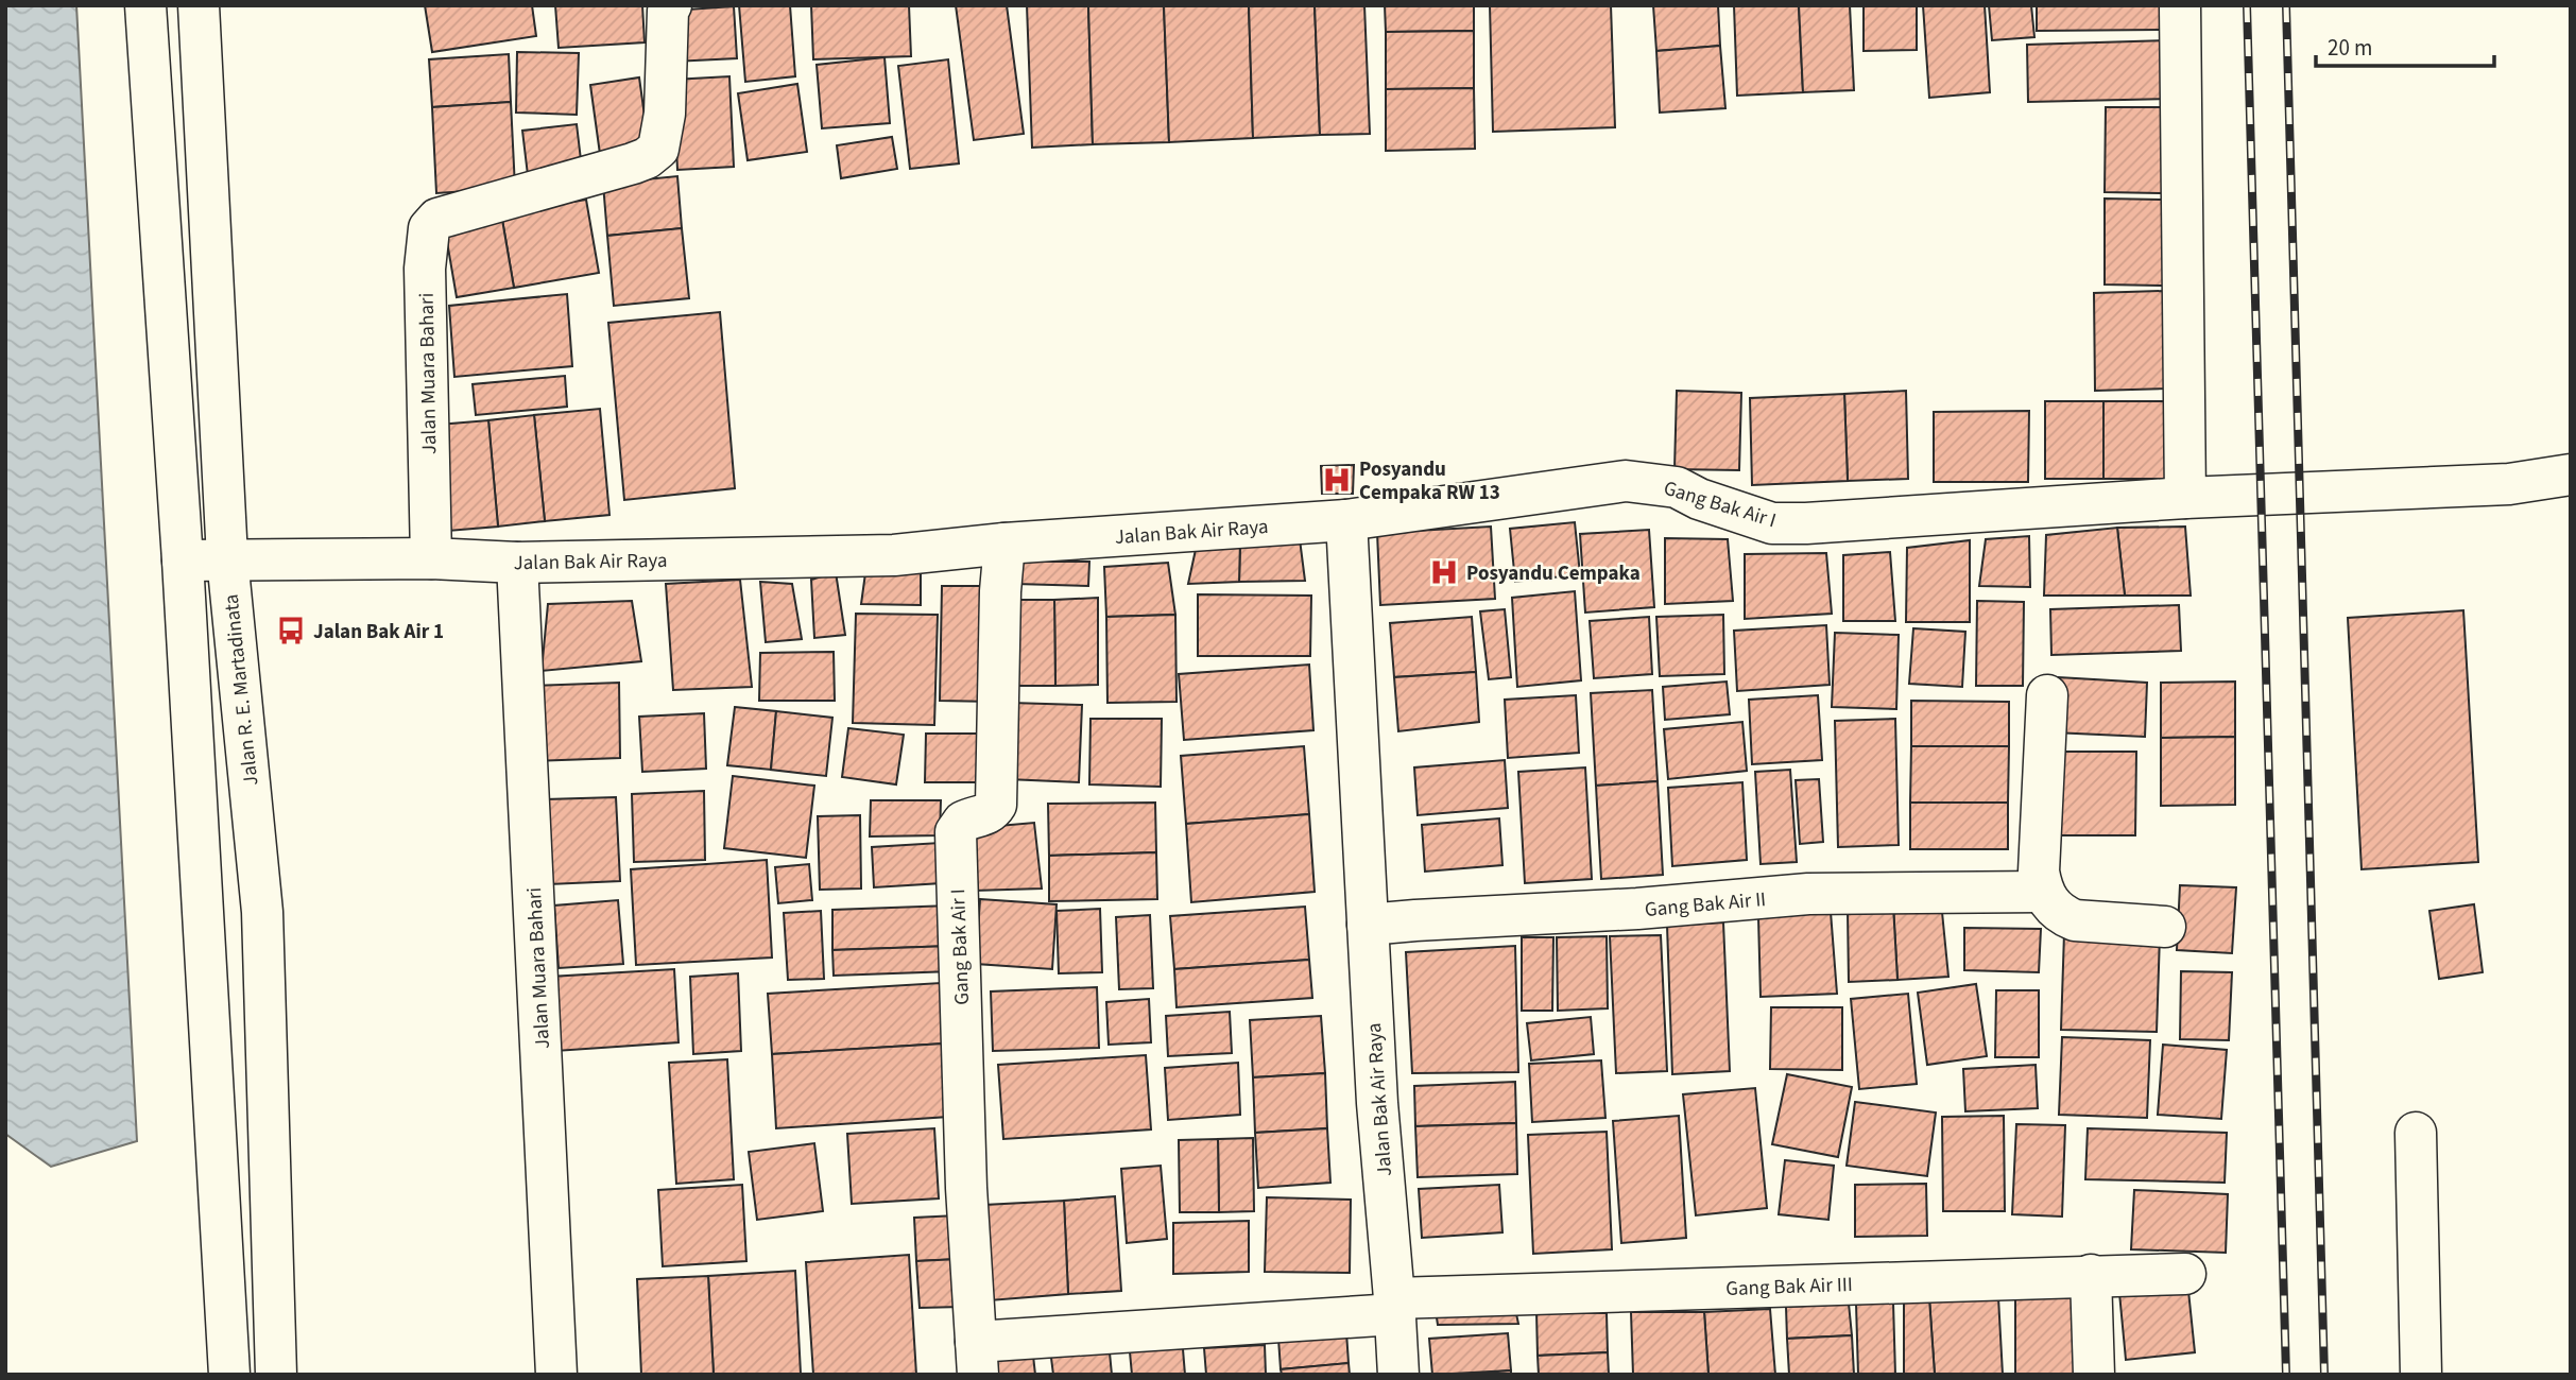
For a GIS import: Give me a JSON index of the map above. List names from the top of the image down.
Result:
{
  "streets": {
    "main road": [
      "Jalan Muara Bahari",
      "Gang Bak Air I",
      "Jalan Bak Air Raya",
      "Jalan R. E. Martadinata",
      "Gang Bak Air II",
      "Gang Bak Air III"
    ]
  },
  "crossings": [
    ["Jalan Muara Bahari", "Jalan Bak Air Raya"],
    ["Gang Bak Air I", "Jalan Bak Air Raya"],
    ["Gang Bak Air I", "Gang Bak Air III"],
    ["Jalan Bak Air Raya", "Jalan R. E. Martadinata"],
    ["Jalan Bak Air Raya", "Gang Bak Air II"],
    ["Jalan Bak Air Raya", "Gang Bak Air III"]
  ],
  "places": {
    "hospital": ["Posyandu Cempaka RW 13", "Posyandu Cempaka"],
    "bus stop": ["Jalan Bak Air 1"]
  },
  "scale_bar": "20 m"
}
